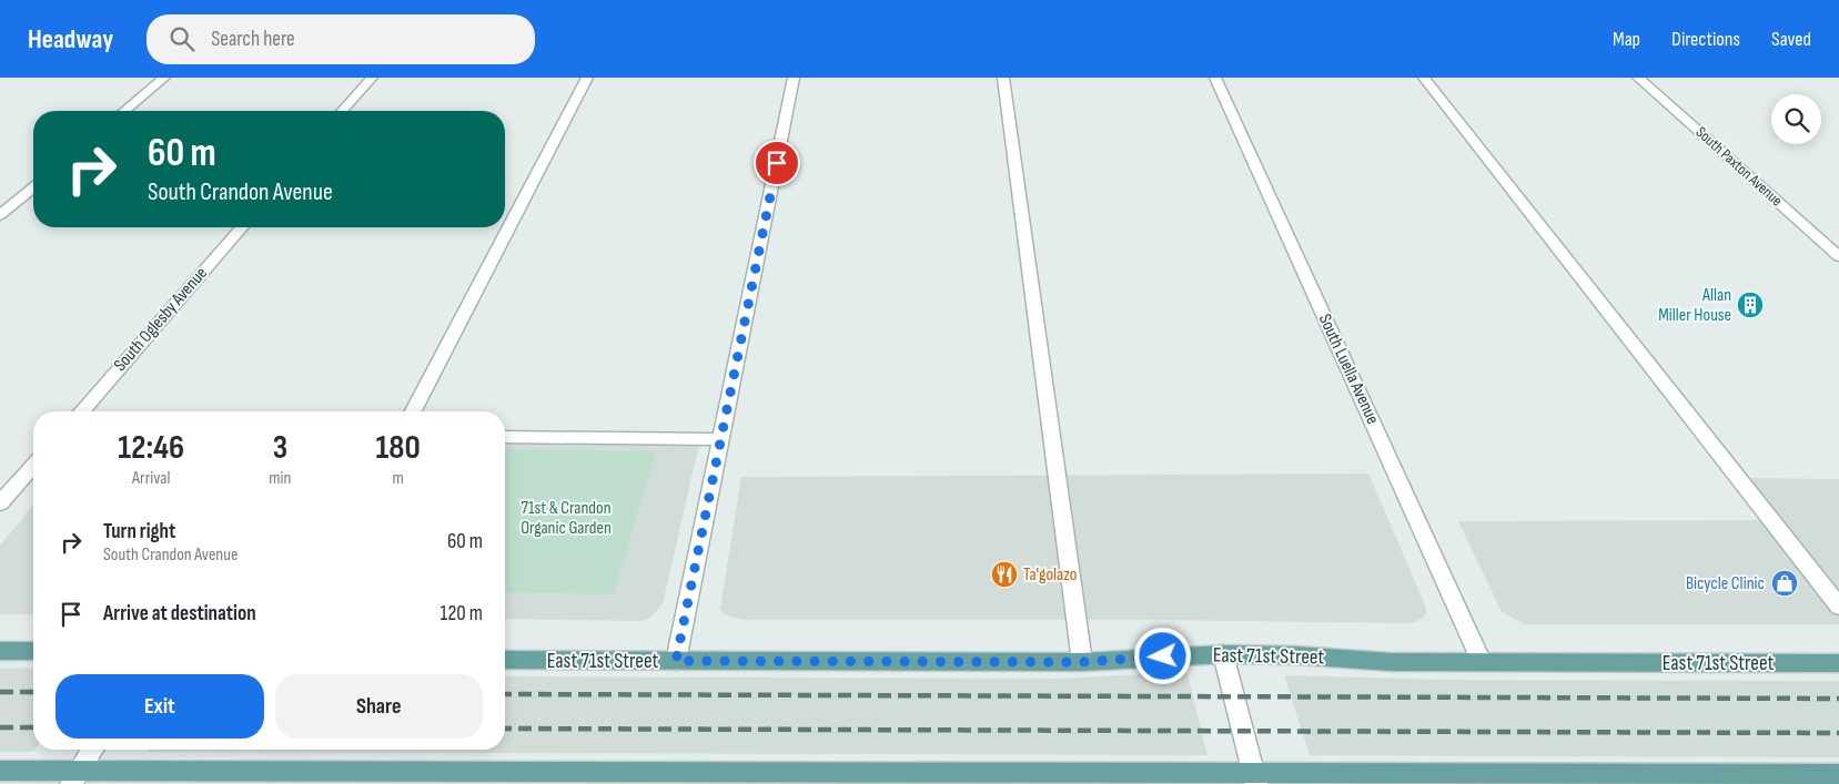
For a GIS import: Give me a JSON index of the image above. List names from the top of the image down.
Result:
{
  "streets": {
    "main road": ["East 71st Street"],
    "street": ["South Paxton Avenue", "South Oglesby Avenue", "South Luella Avenue"]
  },
  "crossings": [
    ["South Luella Avenue", "East 71st Street"]
  ],
  "parks": ["71st & Crandon Organic Garden"],
  "places": {
    "building": ["Allan Miller House"],
    "restaurant": ["Ta'golazo"],
    "shop": ["Bicycle Clinic"]
  },
  "page": {
    "header": "Headway",
    "search": "Search here",
    "nav": ["Map", "Directions", "Saved"],
    "turn": ["60 m", "South Crandon Avenue"],
    "eta": [
      "12:46",
      "Arrival",
      "3",
      "min",
      "180",
      "m"
    ],
    "list": [
      {
        "name": "Turn right",
        "note": "South Crandon Avenue",
        "value": "60 m"
      },
      {
        "name": "Arrive at destination",
        "value": "120 m"
      }
    ],
    "buttons": ["Exit", "Share"]
  }
}
